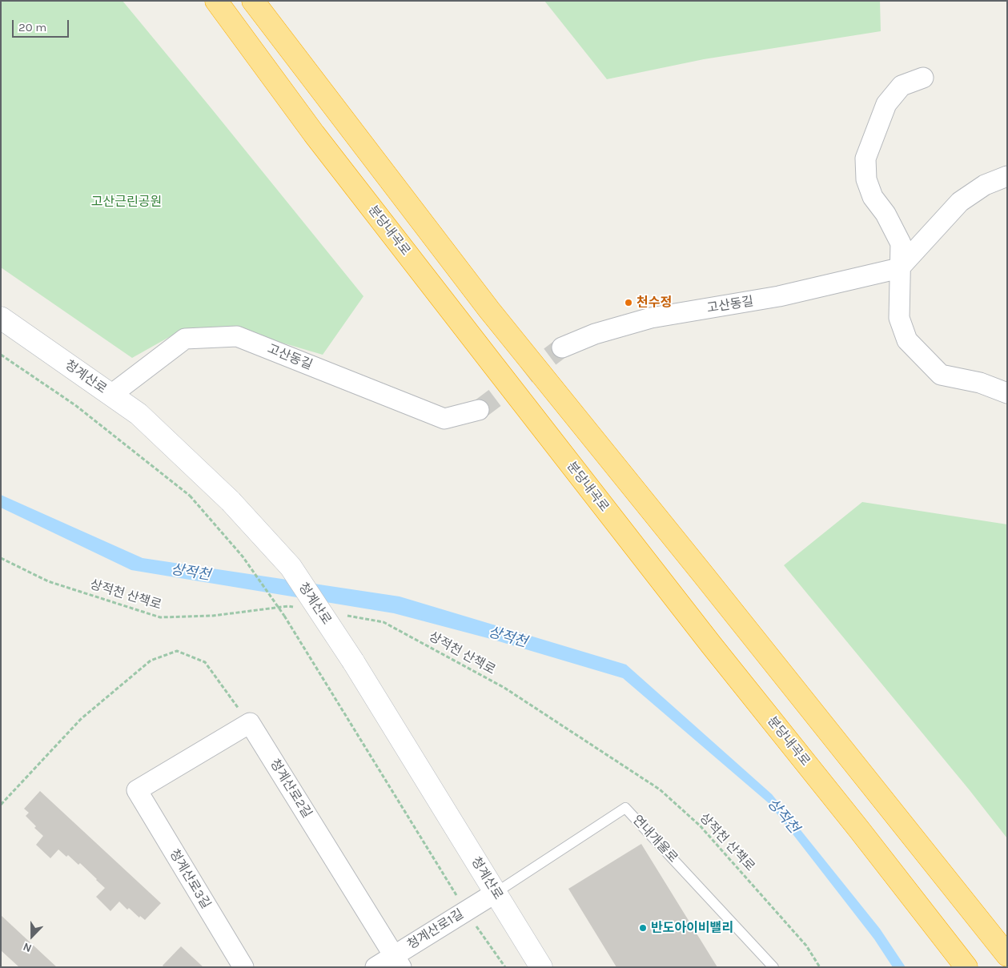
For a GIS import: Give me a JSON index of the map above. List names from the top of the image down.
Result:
{
  "streets": {
    "highway": ["분당내곡로"],
    "main road": ["청계산로"],
    "street": [
      "고산동길",
      "청계산로2길",
      "청계산로3길",
      "청계산로1길"
    ],
    "lane": ["연내개울로"],
    "path": ["상적천 산책로"]
  },
  "crossings": [
    ["고산동길", "청계산로"],
    ["청계산로", "연내개울로"],
    ["청계산로", "청계산로1길"],
    ["청계산로2길", "청계산로3길"],
    ["청계산로2길", "청계산로1길"],
    ["연내개울로", "청계산로1길"]
  ],
  "water": ["상적천"],
  "parks": ["고산근린공원"],
  "places": ["천수정", "반도아이비밸리"],
  "scale_bar": "20 m",
  "north": "bottom"
}
